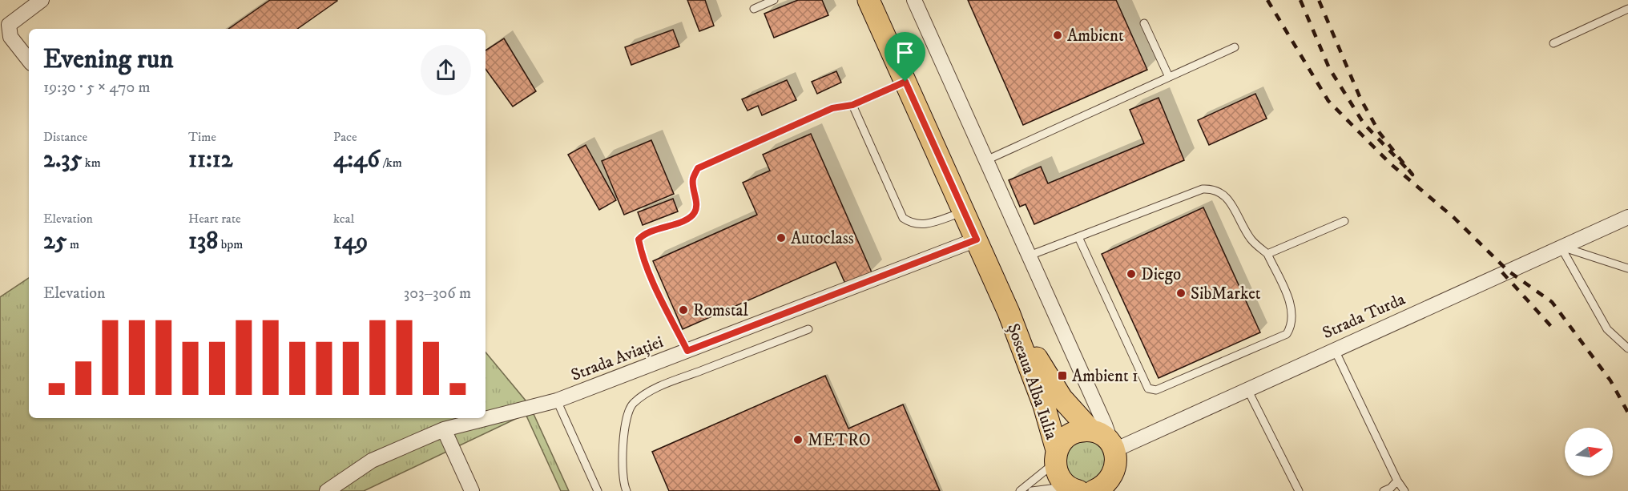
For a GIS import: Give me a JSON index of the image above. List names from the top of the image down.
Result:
{
  "streets": {
    "main road": ["Șoseaua Alba Iulia"],
    "street": ["Strada Turda", "Strada Aviației"]
  },
  "crossings": [
    ["Strada Turda", "Șoseaua Alba Iulia"],
    ["Strada Aviației", "Șoseaua Alba Iulia"]
  ],
  "places": {
    "other": [
      "Ambient",
      "Autoclass",
      "Diego",
      "SibMarket",
      "Romstal",
      "METRO"
    ],
    "transit": ["Ambient 1"]
  },
  "north": "right",
  "page": {
    "heading": ["Evening run", "19:30 · 5 × 470 m"],
    "stats": [
      ["Distance", "2.35 km"],
      ["Time", "11:12"],
      ["Pace", "4:46 /km"],
      ["Elevation", "25 m"],
      ["Heart rate", "138 bpm"],
      ["kcal", "149"]
    ],
    "chart": ["Elevation", "303–306 m"]
  }
}
